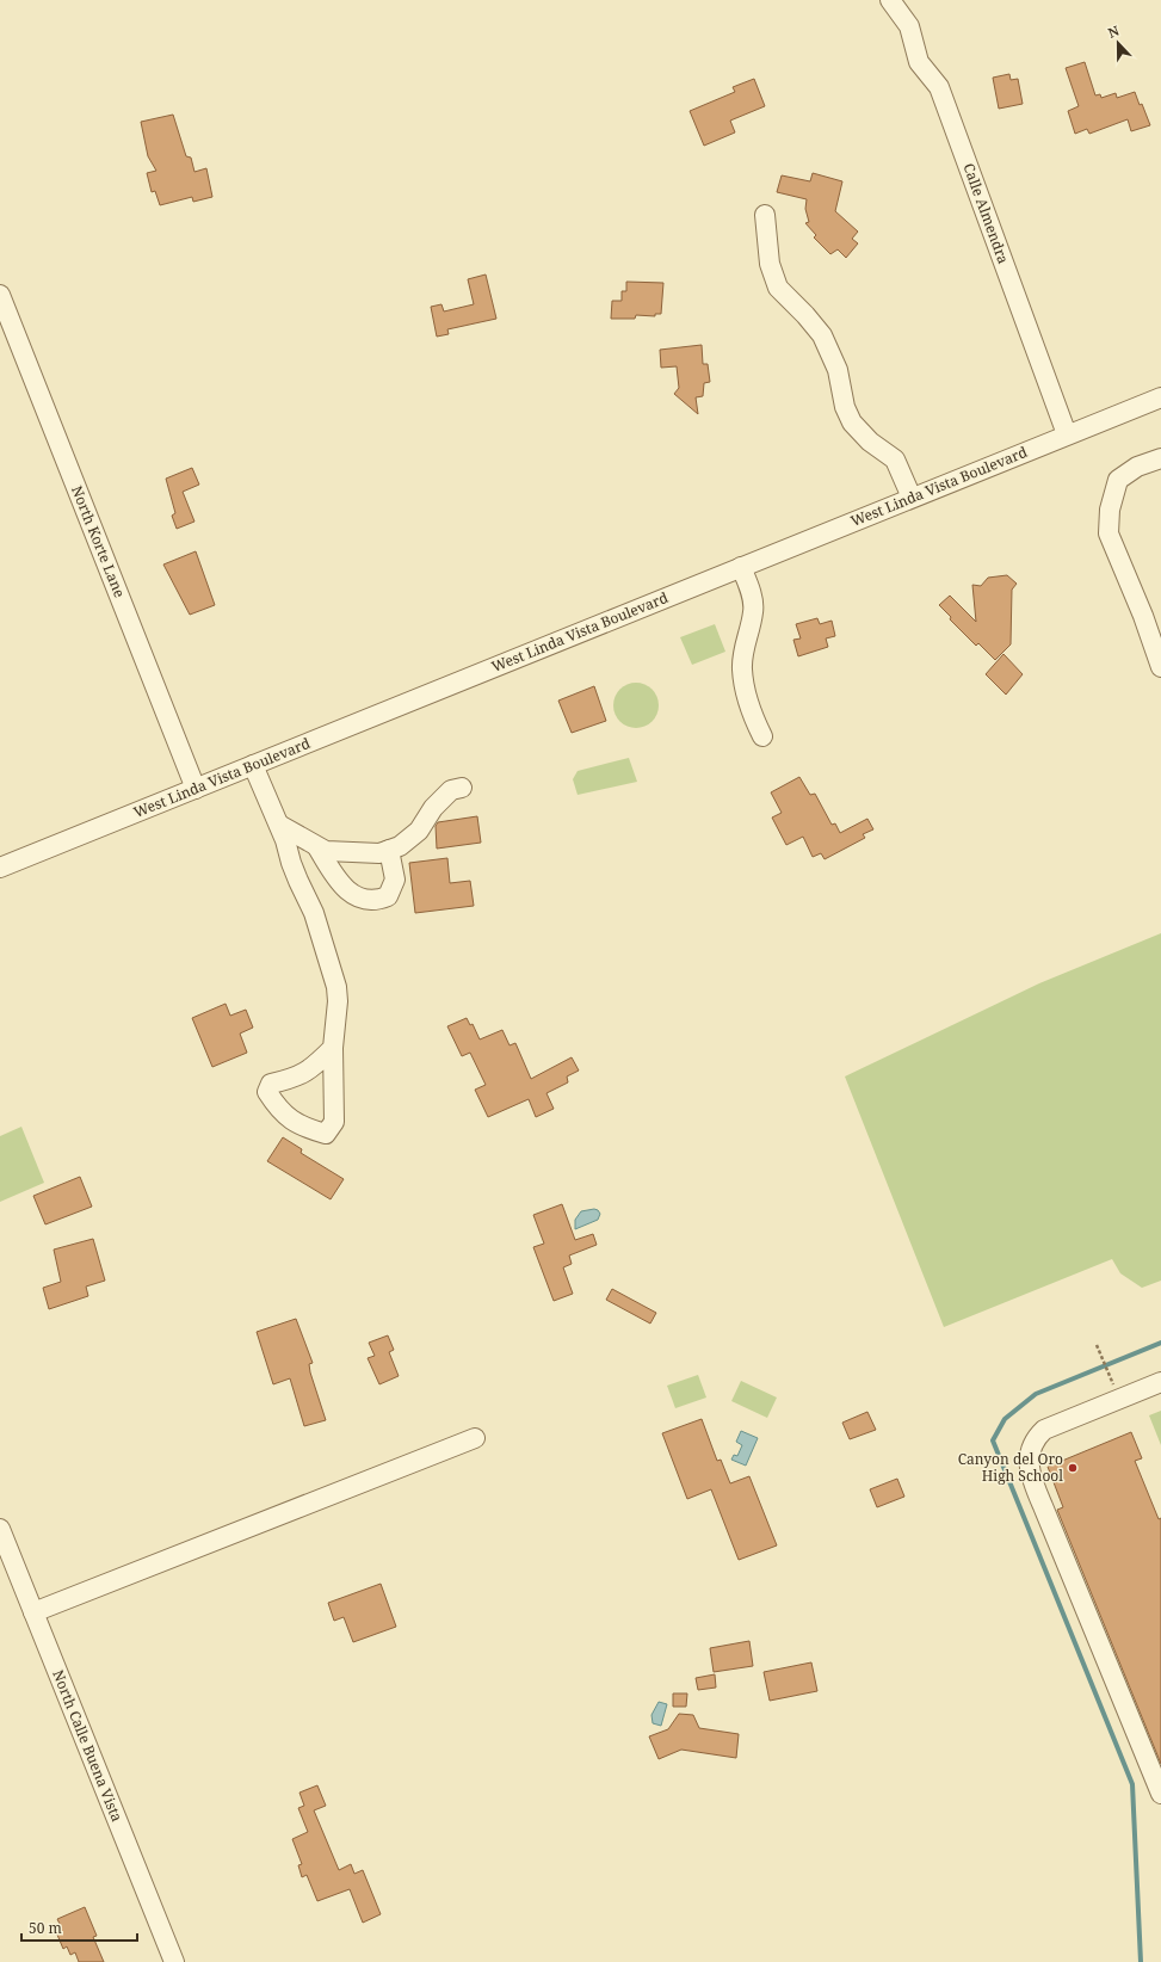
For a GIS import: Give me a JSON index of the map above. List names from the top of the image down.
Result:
{
  "streets": {
    "street": [
      "Calle Almendra",
      "West Linda Vista Boulevard",
      "North Korte Lane",
      "North Calle Buena Vista"
    ]
  },
  "crossings": [
    ["Calle Almendra", "West Linda Vista Boulevard"],
    ["West Linda Vista Boulevard", "North Korte Lane"]
  ],
  "places": ["Canyon del Oro High School"],
  "scale_bar": "50 m",
  "north": "top"
}
